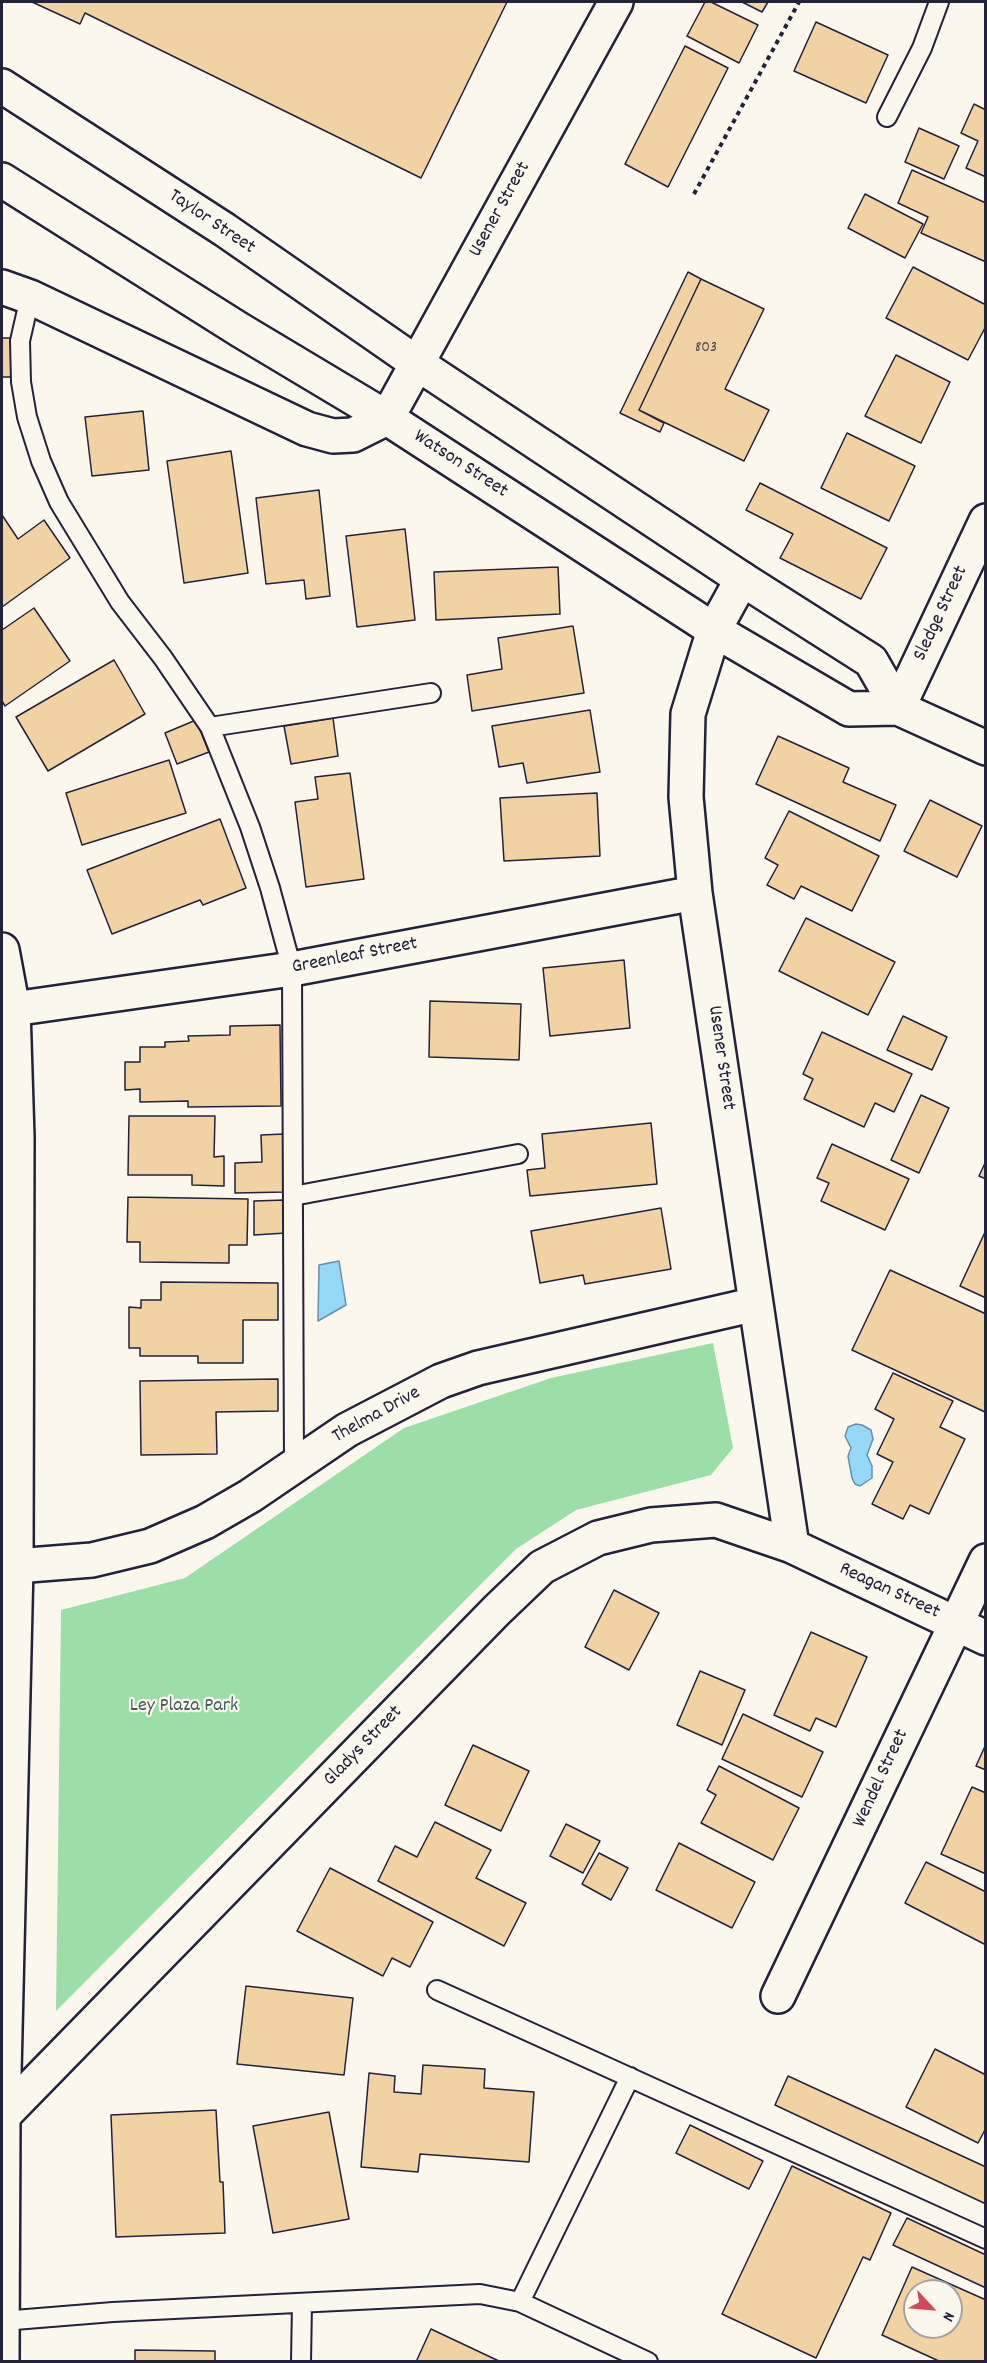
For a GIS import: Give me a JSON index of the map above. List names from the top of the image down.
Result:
{
  "streets": {
    "street": [
      "Usener Street",
      "Taylor Street",
      "Watson Street",
      "Sledge Street",
      "Greenleaf Street",
      "Thelma Drive",
      "Reagan Street",
      "Gladys Street",
      "Wendel Street"
    ]
  },
  "crossings": [
    ["Usener Street", "Taylor Street"],
    ["Usener Street", "Watson Street"],
    ["Usener Street", "Greenleaf Street"],
    ["Usener Street", "Thelma Drive"],
    ["Usener Street", "Reagan Street"],
    ["Usener Street", "Gladys Street"],
    ["Watson Street", "Sledge Street"],
    ["Reagan Street", "Gladys Street"],
    ["Reagan Street", "Wendel Street"]
  ],
  "parks": ["Ley Plaza Park"],
  "house_numbers": ["803"],
  "north": "bottom right"
}
